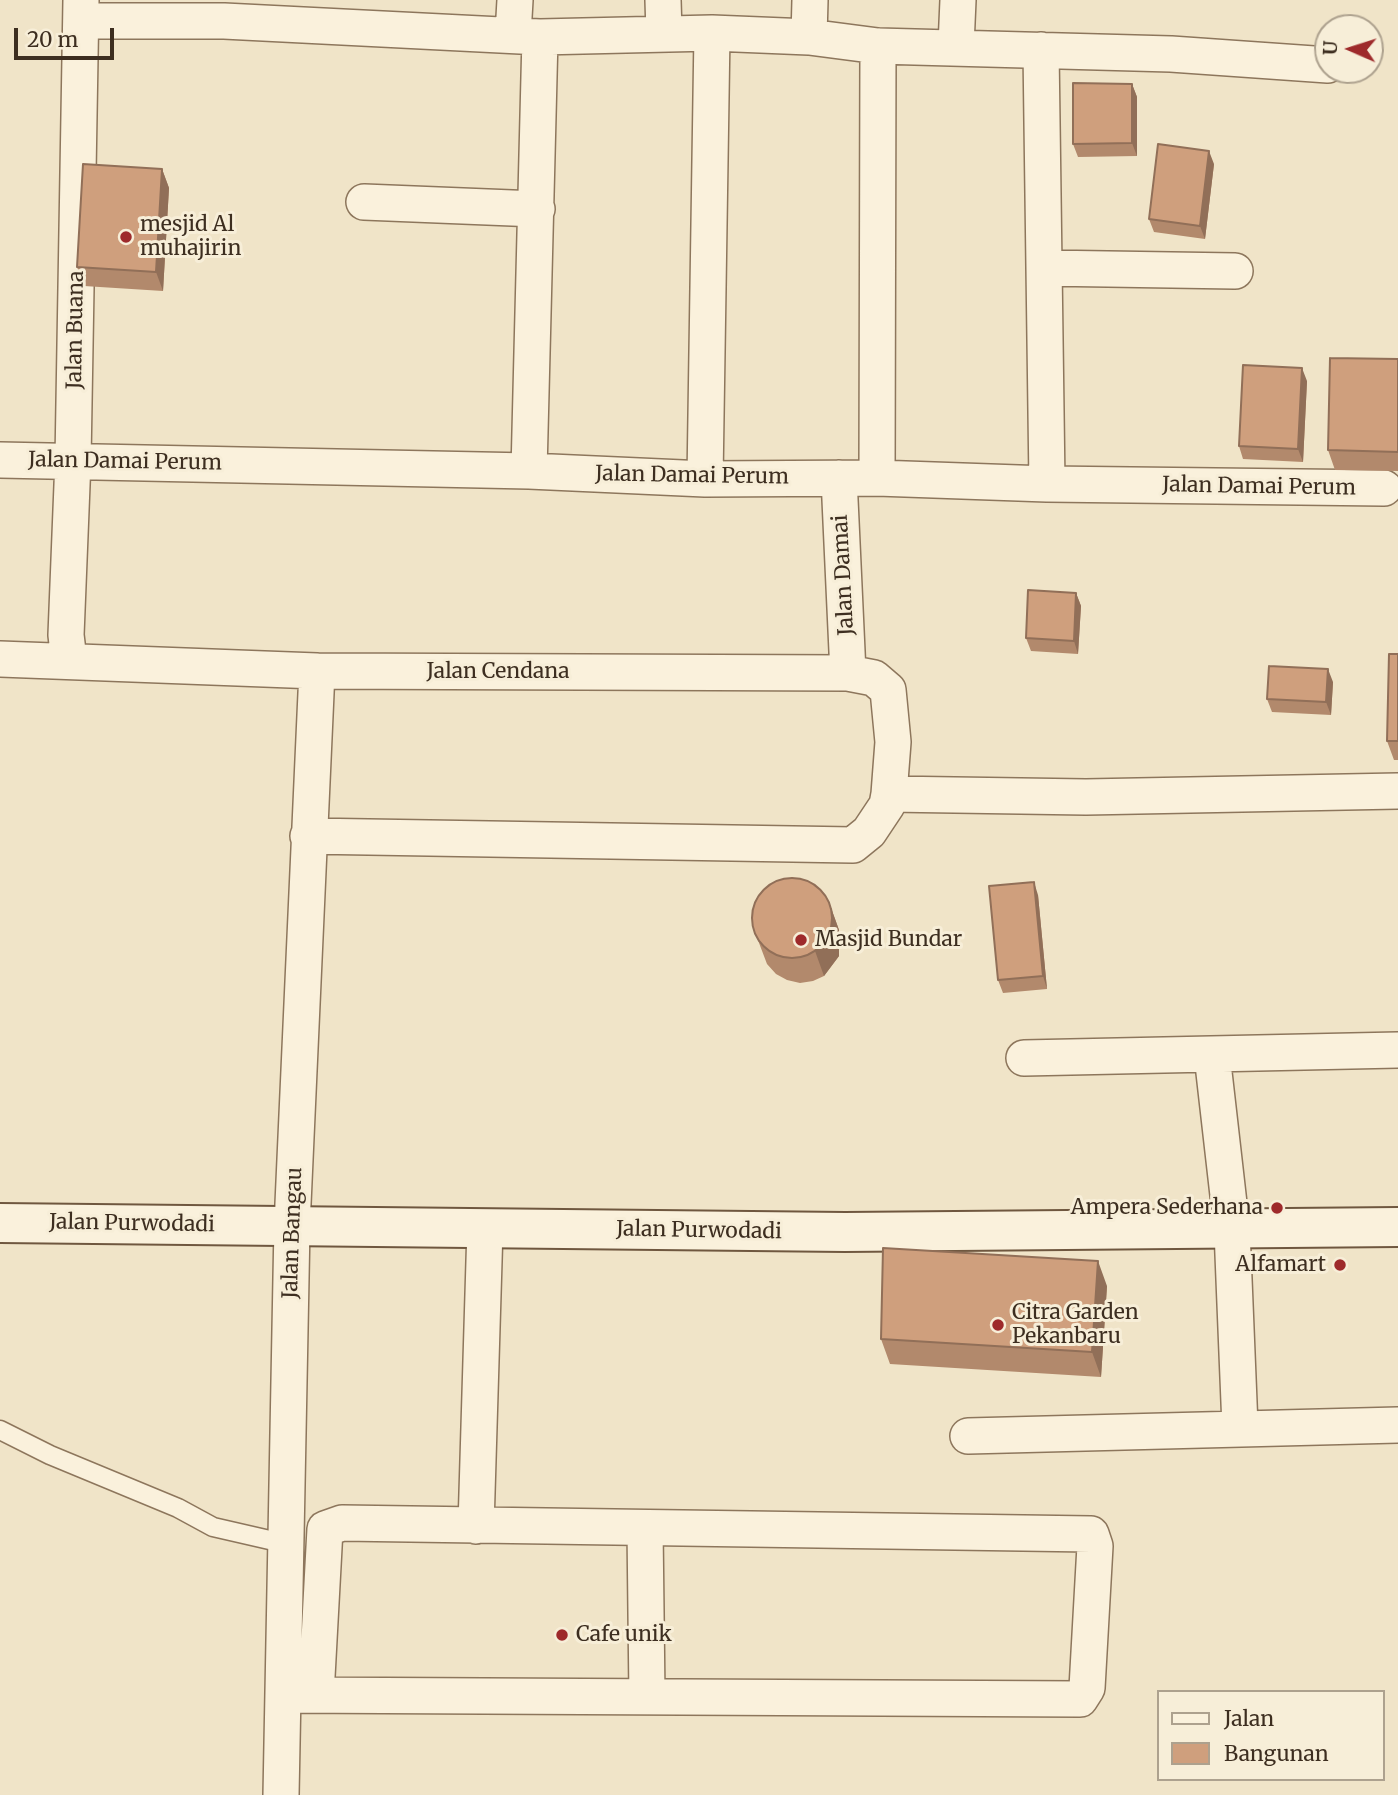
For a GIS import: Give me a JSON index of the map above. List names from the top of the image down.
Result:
{
  "streets": {
    "street": [
      "Jalan Buana",
      "Jalan Damai Perum",
      "Jalan Damai",
      "Jalan Cendana",
      "Jalan Purwodadi",
      "Jalan Bangau"
    ]
  },
  "crossings": [
    ["Jalan Buana", "Jalan Damai Perum"],
    ["Jalan Buana", "Jalan Cendana"],
    ["Jalan Damai Perum", "Jalan Damai"],
    ["Jalan Damai", "Jalan Cendana"],
    ["Jalan Cendana", "Jalan Bangau"],
    ["Jalan Purwodadi", "Jalan Bangau"]
  ],
  "places": [
    "mesjid Al muhajirin",
    "Masjid Bundar",
    "Ampera Sederhana",
    "Alfamart",
    "Citra Garden Pekanbaru",
    "Cafe unik"
  ],
  "legend": ["Jalan", "Bangunan"],
  "scale_bar": "20 m",
  "north": "left"
}
